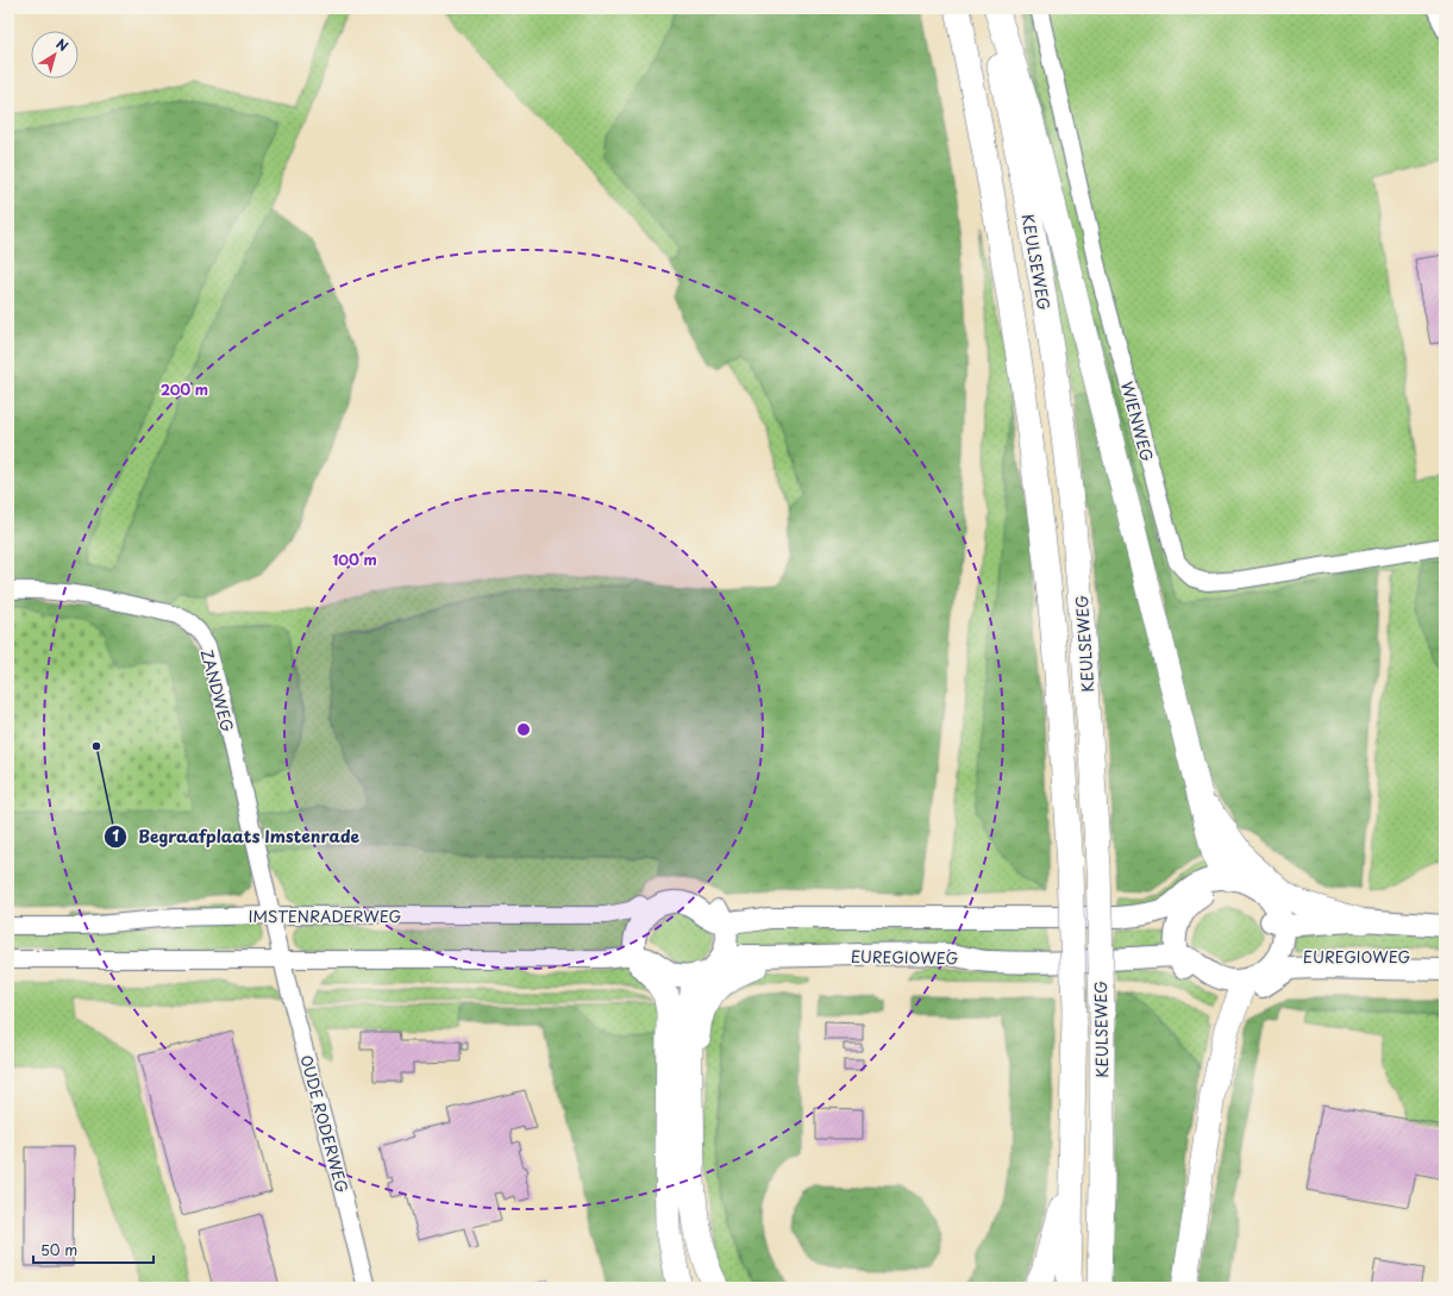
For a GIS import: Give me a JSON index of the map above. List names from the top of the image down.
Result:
{
  "streets": {
    "highway": ["KEULSEWEG"],
    "main road": ["EUREGIOWEG"],
    "street": [
      "WIENWEG",
      "ZANDWEG",
      "IMSTENRADERWEG",
      "OUDE RODERWEG"
    ]
  },
  "crossings": [
    ["ZANDWEG", "IMSTENRADERWEG"],
    ["ZANDWEG", "OUDE RODERWEG"]
  ],
  "places": ["Begraafplaats Imstenrade"],
  "scale_bar": "50 m",
  "north": "top right",
  "rings": ["200 m", "100 m"]
}
